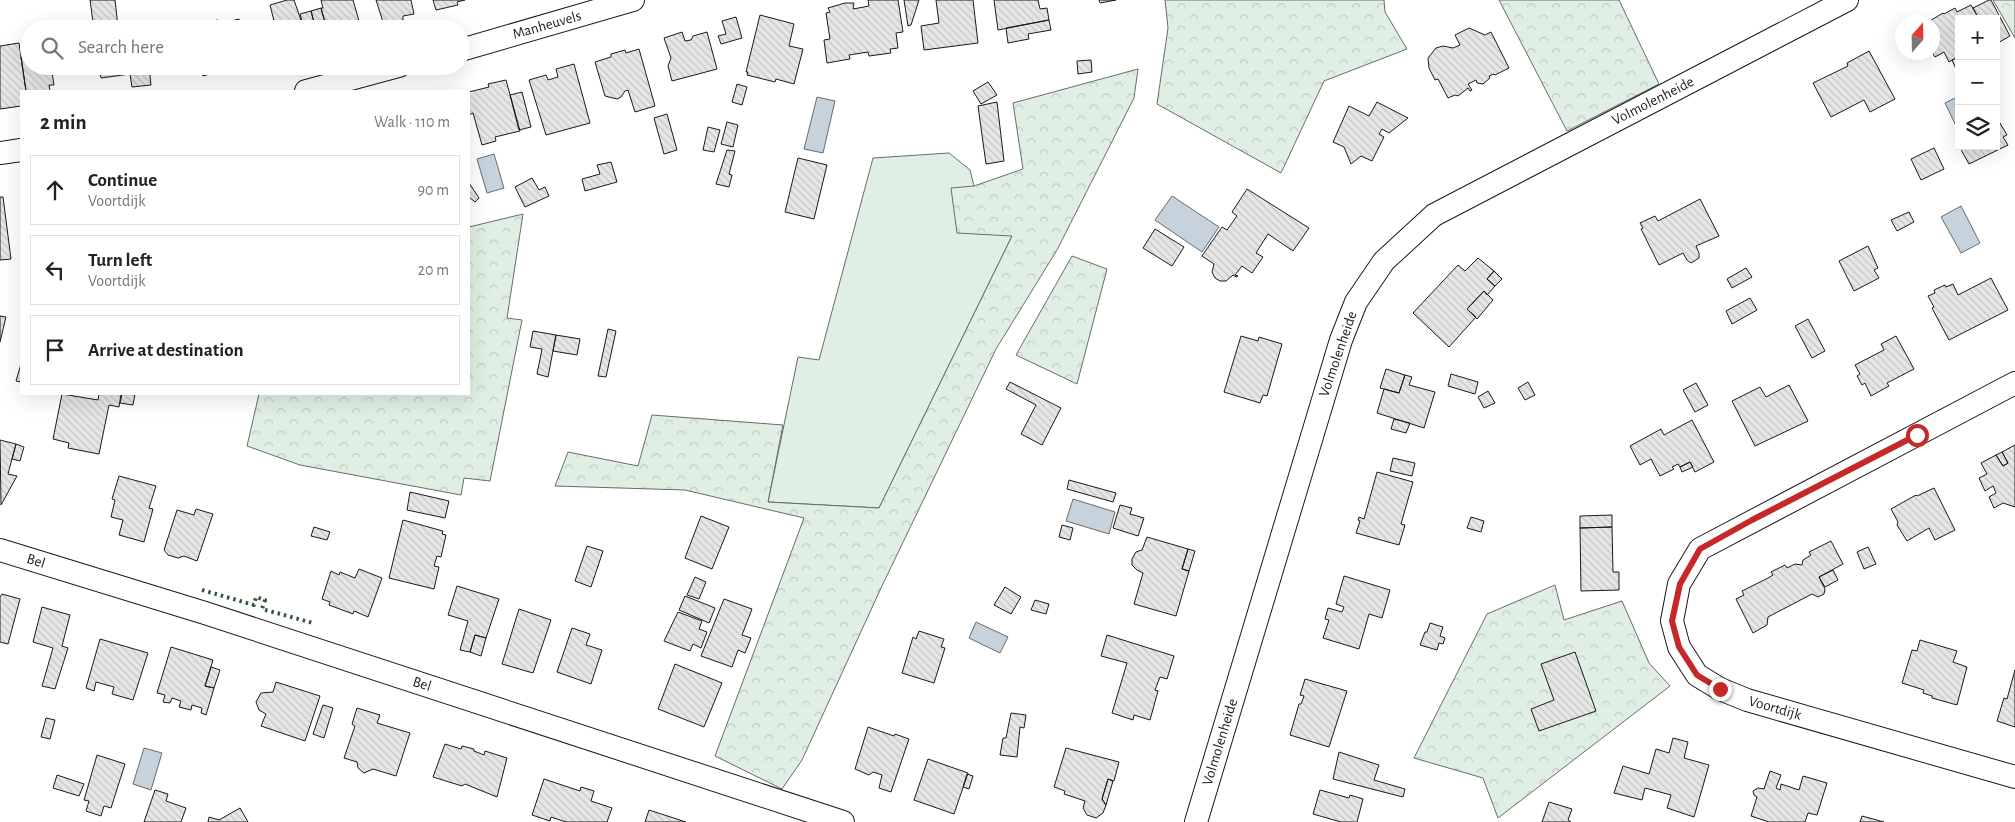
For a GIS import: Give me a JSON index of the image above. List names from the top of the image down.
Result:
{
  "streets": {
    "street": [
      "Manheuvels",
      "Volmolenheide",
      "Bel",
      "Voortdijk"
    ]
  },
  "north": "top",
  "page": {
    "map_buttons": ["+", "−"],
    "search": "Search here",
    "heading": ["2 min", "Walk · 110 m"],
    "list": [
      ["Continue", "Voortdijk", "90 m"],
      ["Turn left", "Voortdijk", "20 m"],
      "Arrive at destination"
    ]
  }
}
